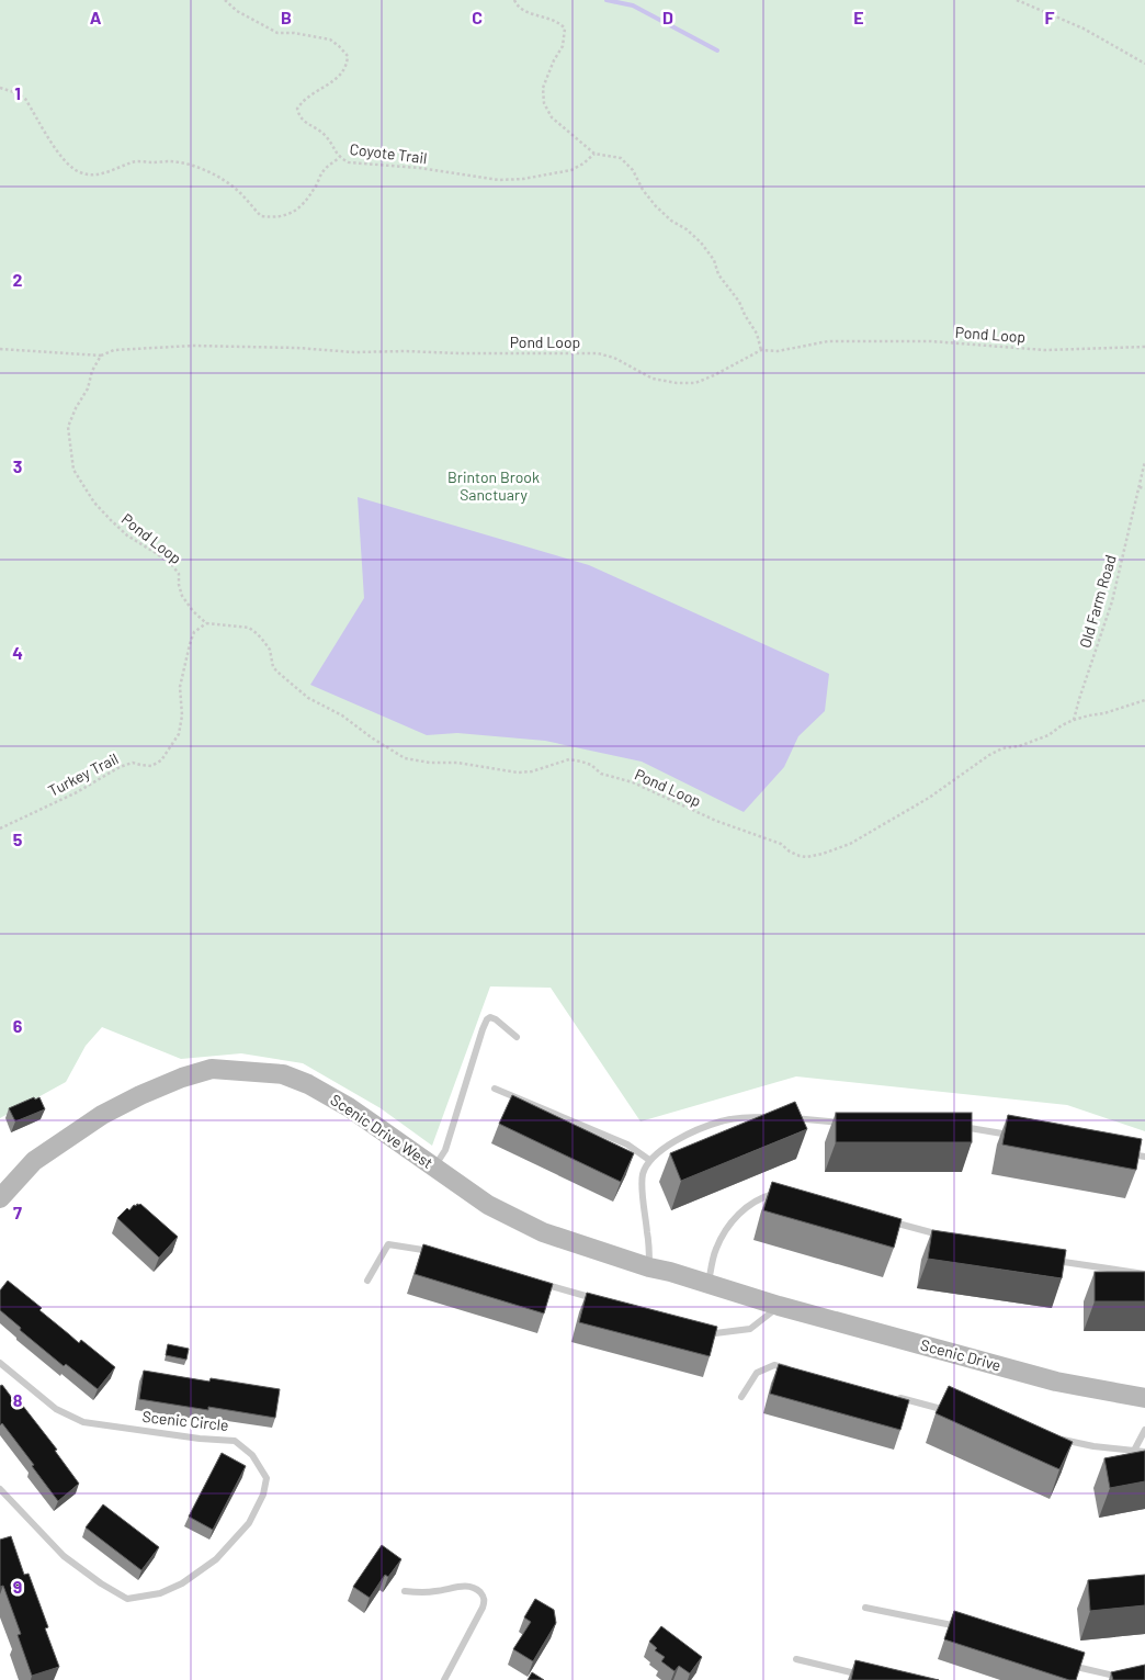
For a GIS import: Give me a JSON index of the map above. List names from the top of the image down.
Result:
{
  "streets": {
    "street": ["Scenic Drive West", "Scenic Drive"],
    "lane": ["Scenic Circle"],
    "path": [
      "Coyote Trail",
      "Pond Loop",
      "Old Farm Road",
      "Turkey Trail"
    ]
  },
  "crossings": [
    ["Pond Loop", "Old Farm Road"],
    ["Pond Loop", "Turkey Trail"],
    ["Scenic Drive West", "Scenic Drive"]
  ],
  "parks": ["Brinton Brook Sanctuary"],
  "grid": {
    "columns": [
      "A",
      "B",
      "C",
      "D",
      "E",
      "F"
    ],
    "rows": [
      "1",
      "2",
      "3",
      "4",
      "5",
      "6",
      "7",
      "8",
      "9"
    ]
  }
}
